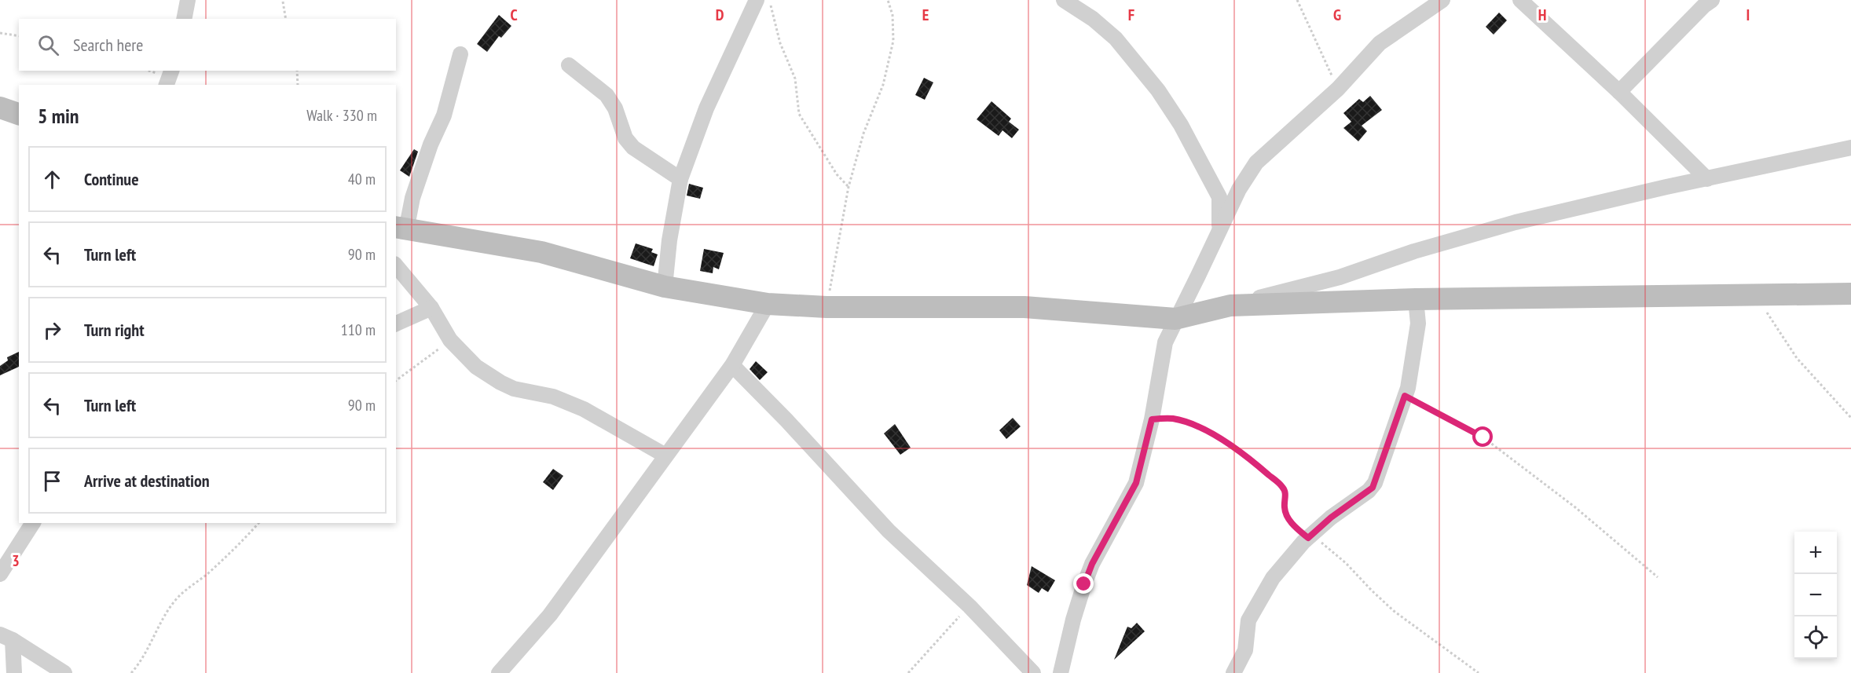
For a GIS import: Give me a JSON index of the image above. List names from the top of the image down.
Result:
{
  "page": {
    "search": "Search here",
    "heading": ["5 min", "Walk · 330 m"],
    "list": [
      ["Continue", "40 m"],
      ["Turn left", "90 m"],
      ["Turn right", "110 m"],
      ["Turn left", "90 m"],
      "Arrive at destination"
    ],
    "map_buttons": ["+", "−"]
  },
  "grid": {
    "columns": [
      "C",
      "D",
      "E",
      "F",
      "G",
      "H",
      "I"
    ],
    "rows": ["3"]
  }
}
